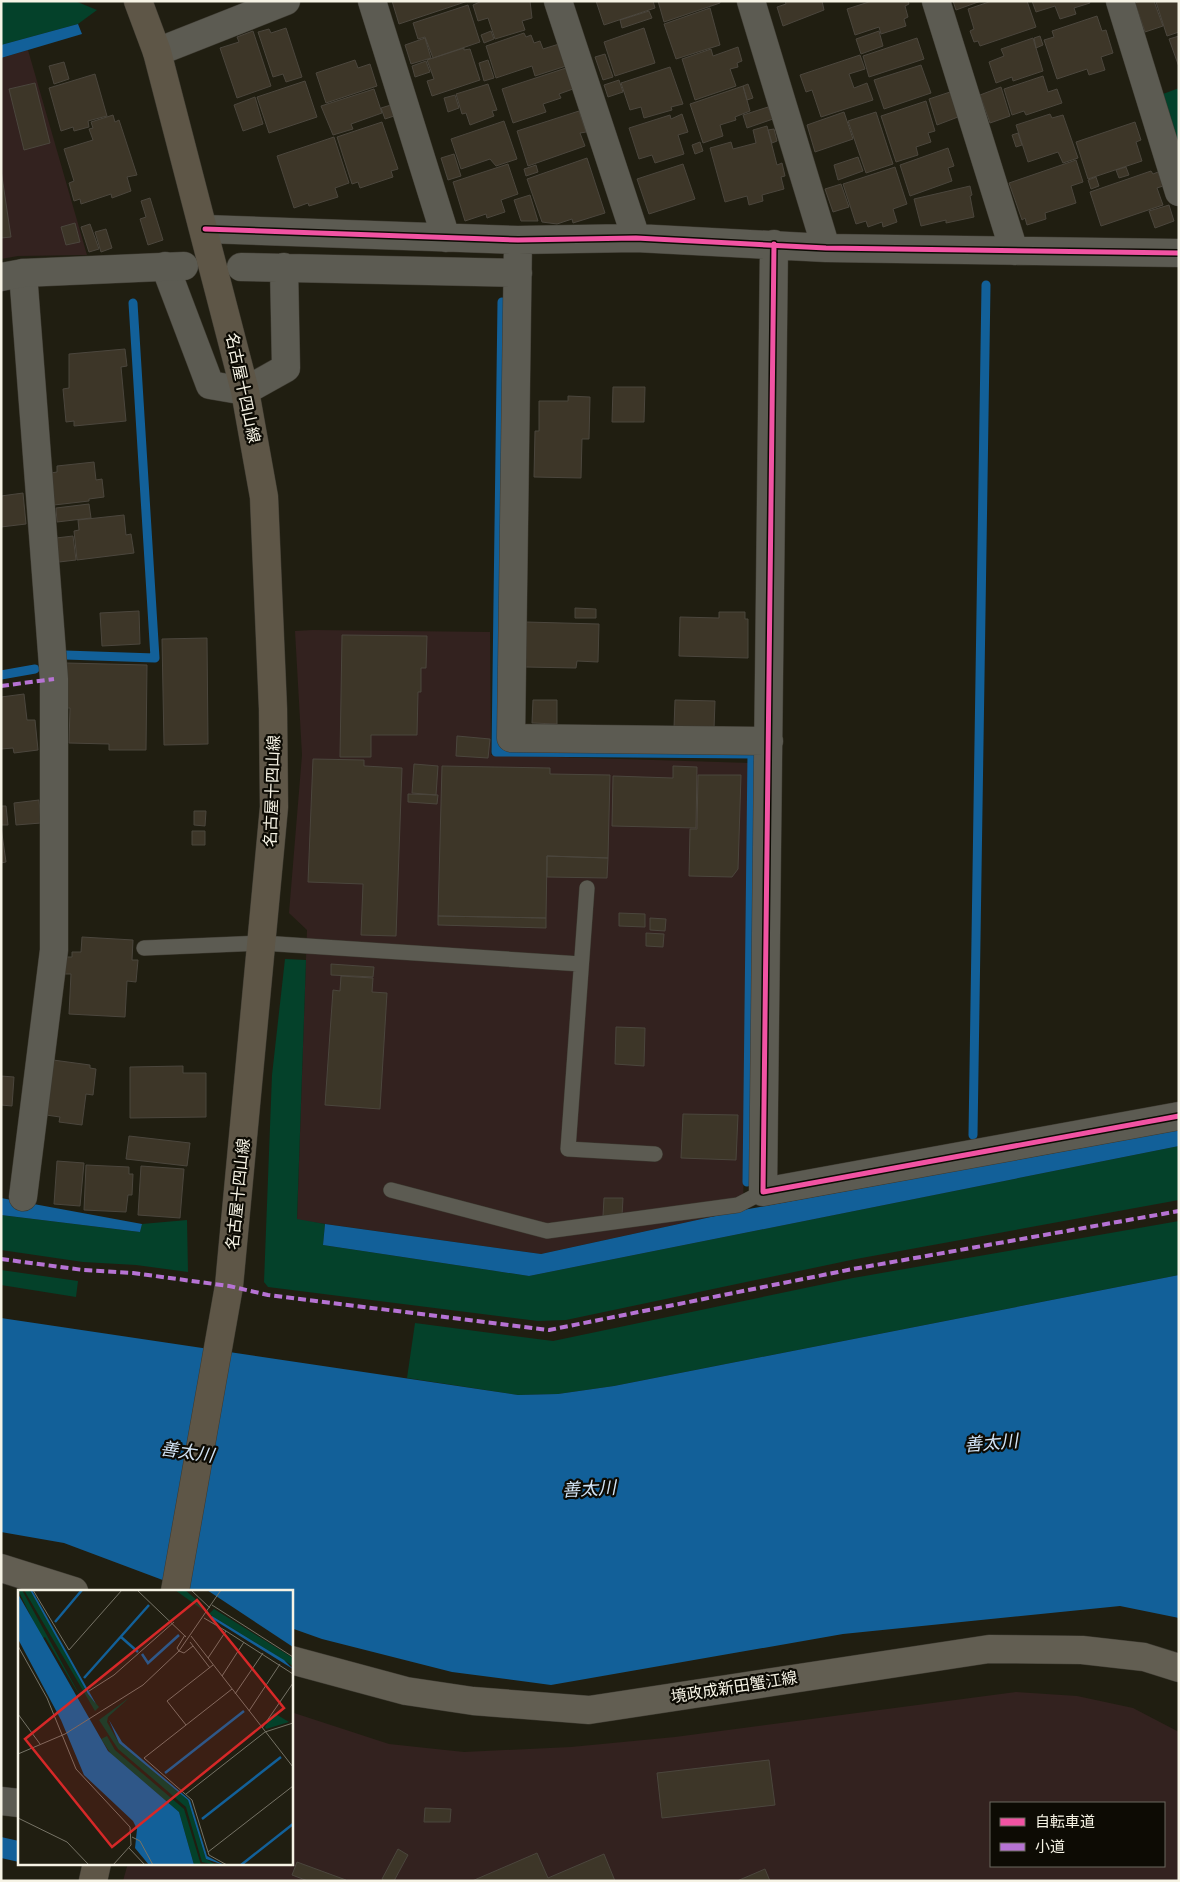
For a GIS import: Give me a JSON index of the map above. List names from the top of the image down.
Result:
{
  "streets": {
    "main road": ["名古屋十四山線", "境政成新田蟹江線"]
  },
  "water": ["善太川"],
  "legend": ["自転車道", "小道"]
}
